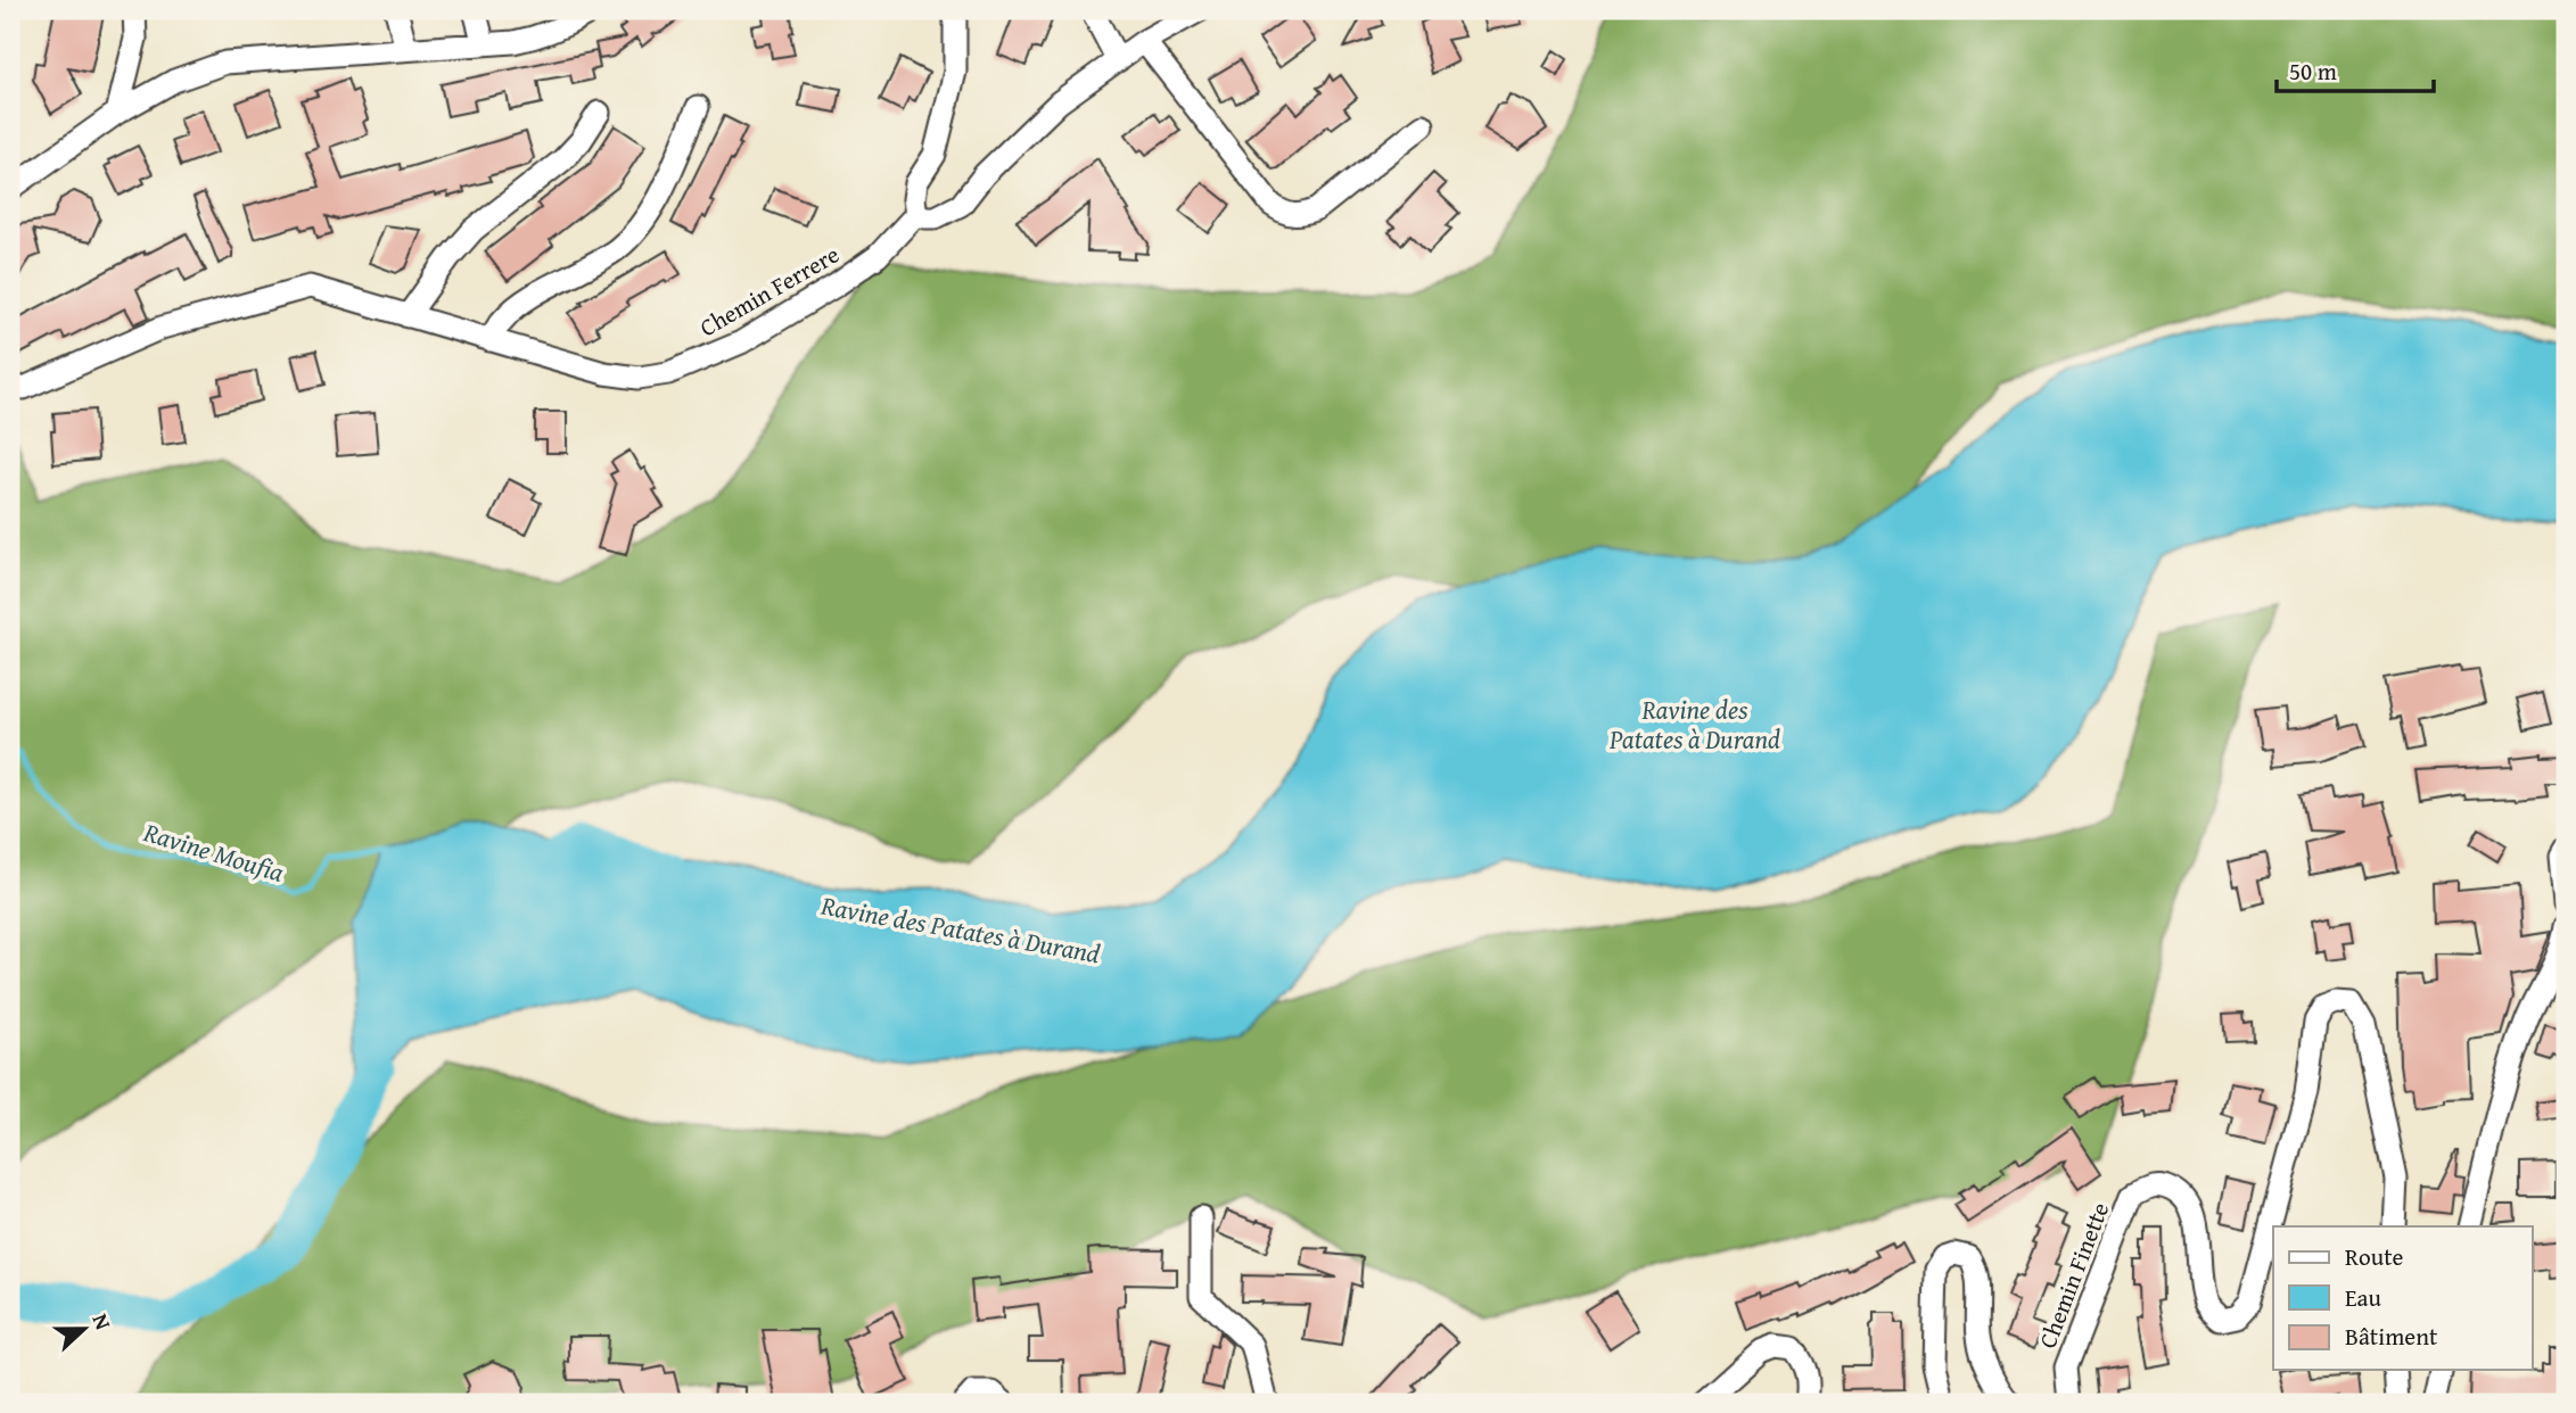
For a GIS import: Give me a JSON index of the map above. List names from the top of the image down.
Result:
{
  "streets": {
    "street": ["Chemin Ferrere", "Chemin Finette"]
  },
  "water": ["Ravine des Patates à Durand", "Ravine Moufia"],
  "legend": ["Route", "Eau", "Bâtiment"],
  "scale_bar": "50 m",
  "north": "right"
}
